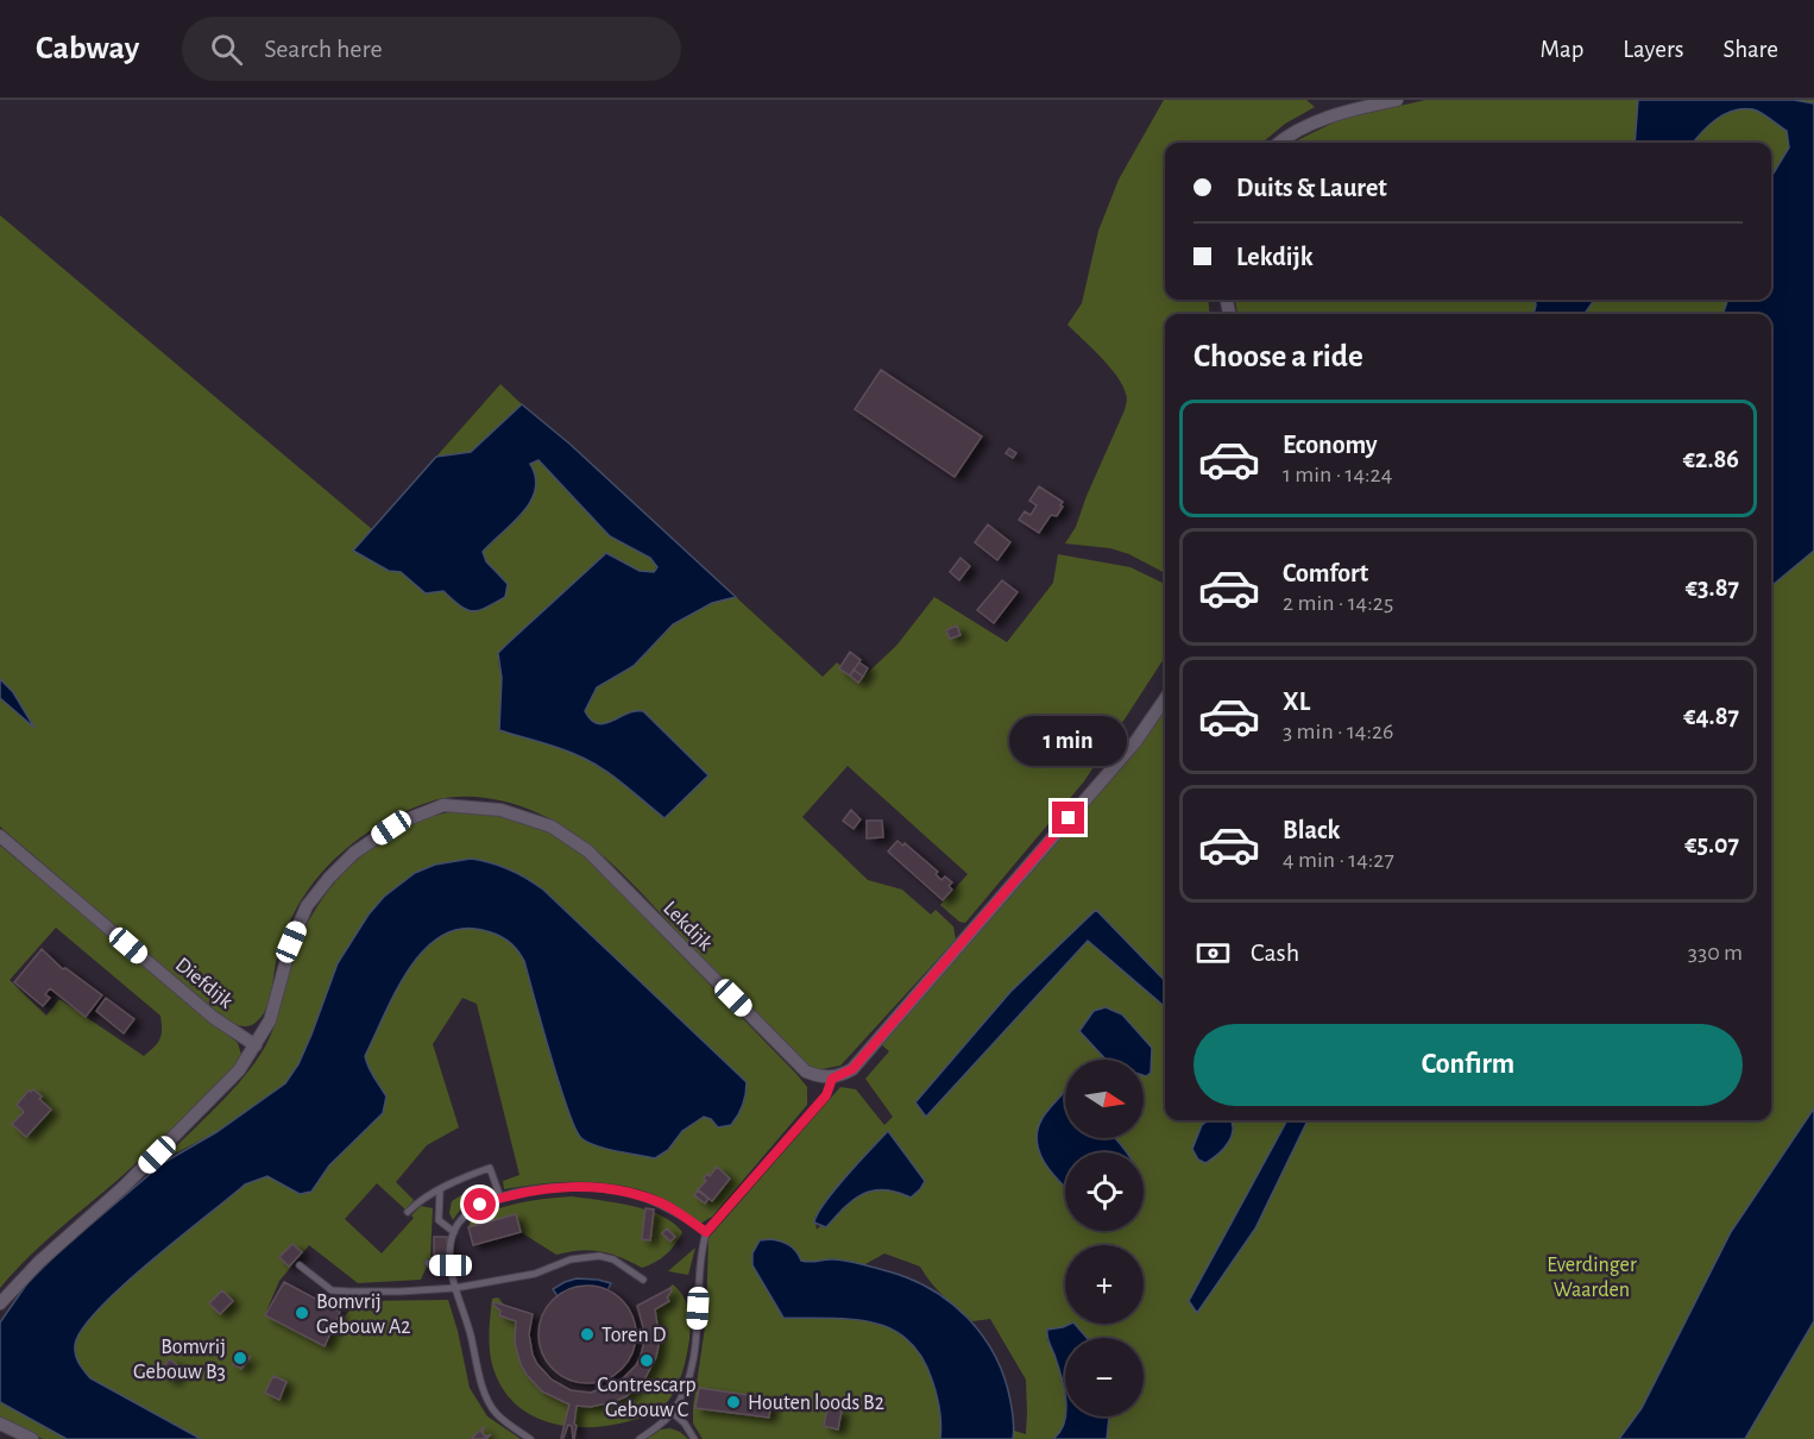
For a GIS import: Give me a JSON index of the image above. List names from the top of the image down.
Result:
{
  "streets": {
    "street": ["Lekdijk", "Diefdijk"]
  },
  "crossings": [
    ["Lekdijk", "Diefdijk"]
  ],
  "parks": ["Everdinger Waarden"],
  "places": [
    "Bomvrij Gebouw A2",
    "Toren D",
    "Bomvrij Gebouw B3",
    "Contrescarp Gebouw C",
    "Houten loods B2"
  ],
  "north": "right",
  "page": {
    "header": "Cabway",
    "search": "Search here",
    "nav": ["Map", "Layers", "Share"],
    "banner": ["Duits & Lauret", "Lekdijk"],
    "heading": "Choose a ride",
    "list": [
      {
        "name": "Economy",
        "note": "1 min · 14:24",
        "value": "€2.86"
      },
      {
        "name": "Comfort",
        "note": "2 min · 14:25",
        "value": "€3.87"
      },
      {
        "name": "XL",
        "note": "3 min · 14:26",
        "value": "€4.87"
      },
      {
        "name": "Black",
        "note": "4 min · 14:27",
        "value": "€5.07"
      }
    ],
    "bubble": "1 min",
    "pay": ["Cash", "330 m"],
    "buttons": "Confirm",
    "map_buttons": ["+", "−"]
  }
}
